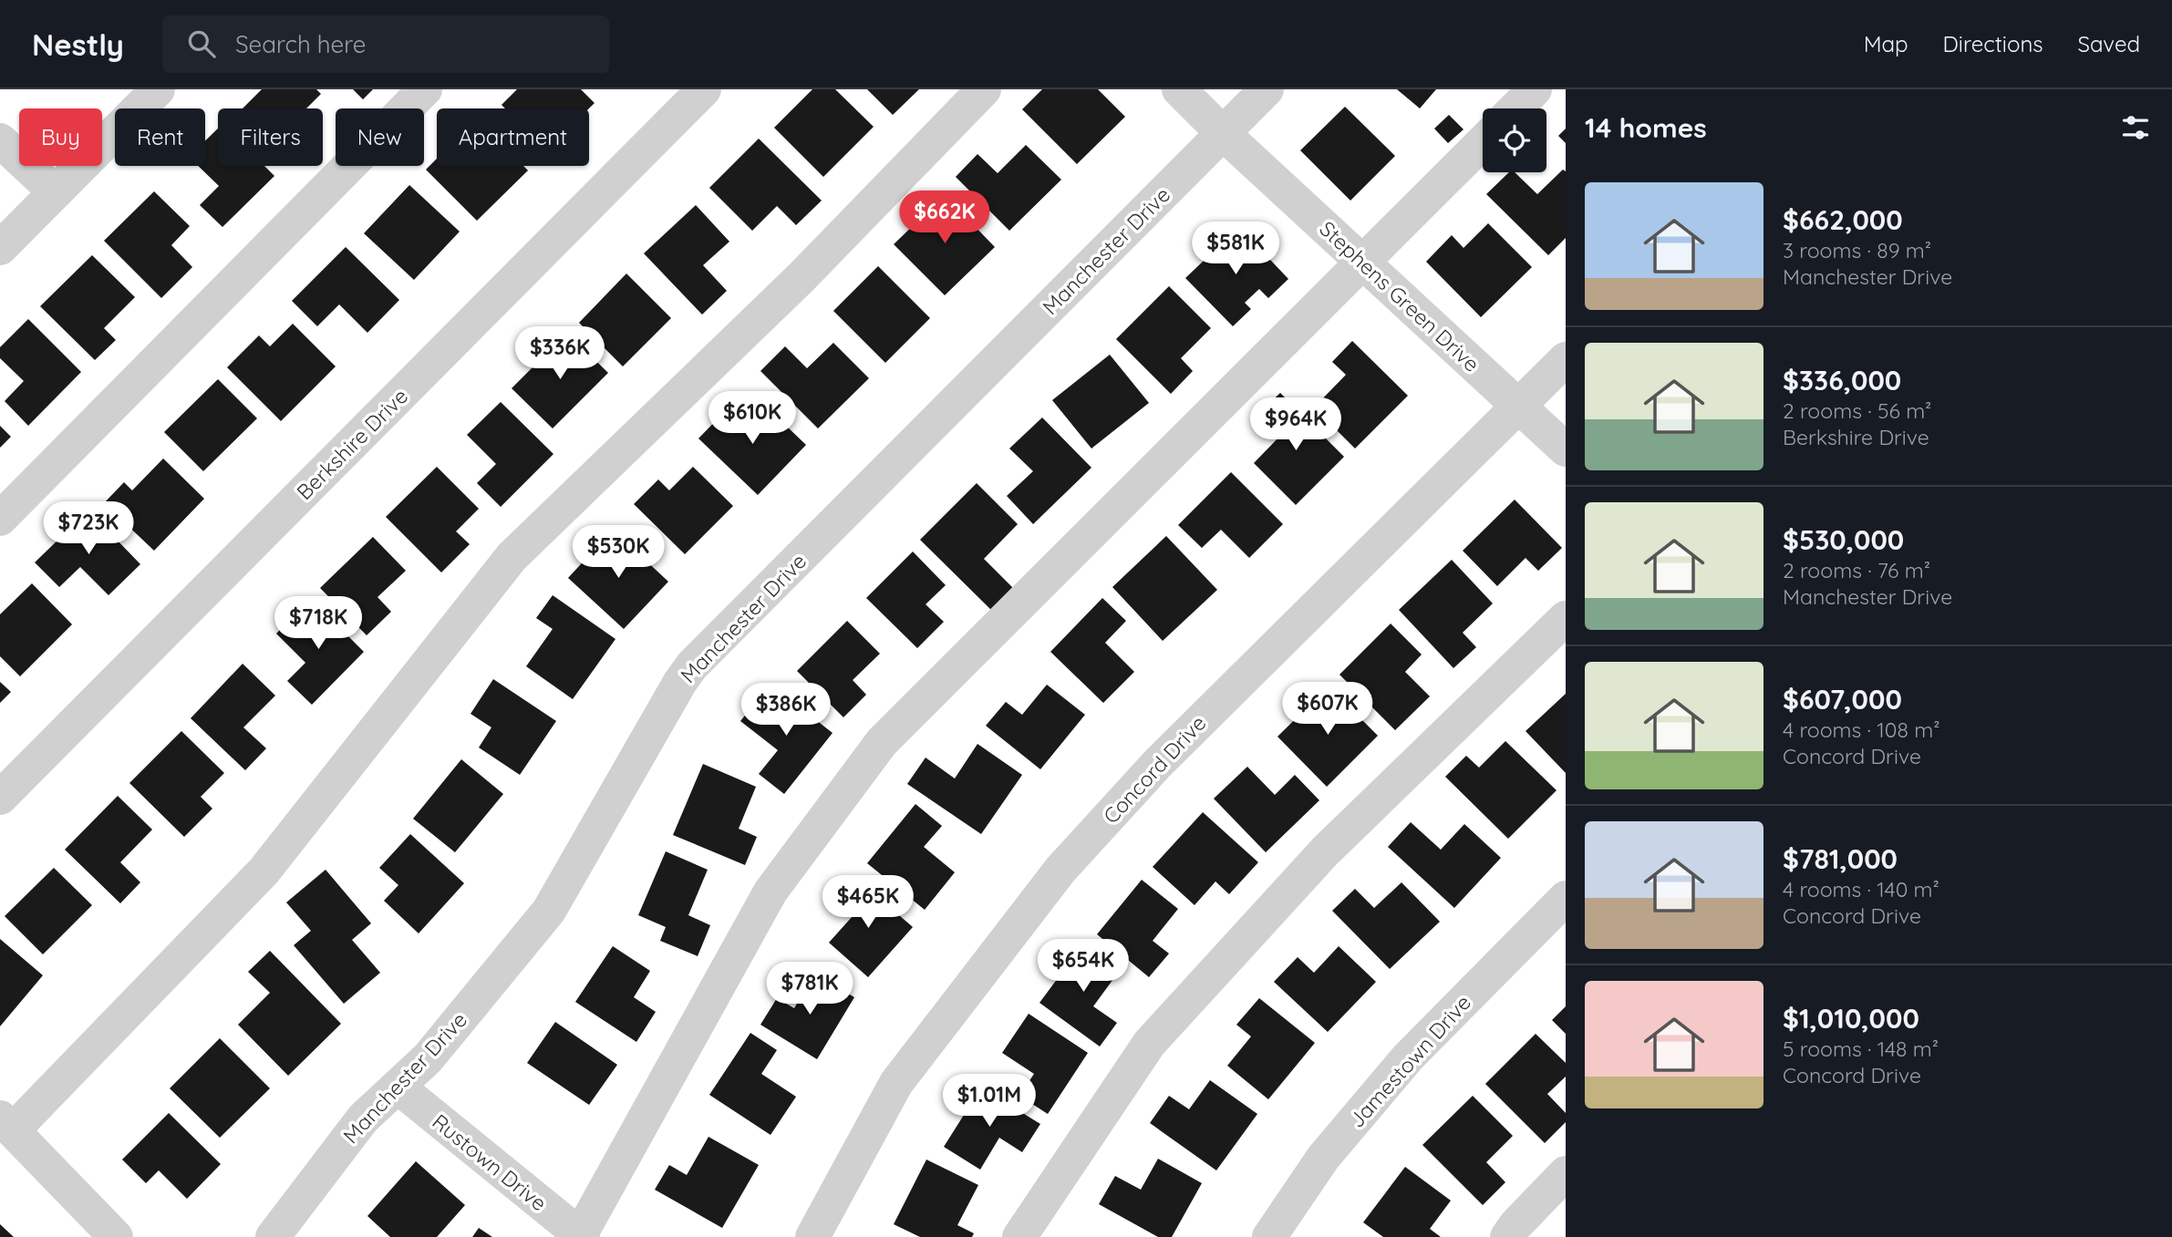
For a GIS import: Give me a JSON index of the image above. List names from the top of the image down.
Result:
{
  "streets": {
    "street": [
      "Manchester Drive",
      "Stephens Green Drive",
      "Berkshire Drive",
      "Concord Drive",
      "Jamestown Drive",
      "Rustown Drive"
    ]
  },
  "crossings": [
    ["Manchester Drive", "Stephens Green Drive"],
    ["Manchester Drive", "Rustown Drive"],
    ["Stephens Green Drive", "Concord Drive"]
  ],
  "page": {
    "header": "Nestly",
    "search": "Search here",
    "nav": ["Map", "Directions", "Saved"],
    "heading": "14 homes",
    "chip": [
      "Buy",
      "Rent",
      "Filters",
      "New",
      "Apartment"
    ],
    "list": [
      {
        "name": "$662,000",
        "note": "3 rooms · 89 m² · Manchester Drive"
      },
      {
        "name": "$336,000",
        "note": "2 rooms · 56 m² · Berkshire Drive"
      },
      {
        "name": "$530,000",
        "note": "2 rooms · 76 m² · Manchester Drive"
      },
      {
        "name": "$607,000",
        "note": "4 rooms · 108 m² · Concord Drive"
      },
      {
        "name": "$781,000",
        "note": "4 rooms · 140 m² · Concord Drive"
      },
      {
        "name": "$1,010,000",
        "note": "5 rooms · 148 m² · Concord Drive"
      }
    ],
    "price": [
      "$662K",
      "$581K",
      "$336K",
      "$610K",
      "$964K",
      "$723K",
      "$530K",
      "$718K",
      "$607K",
      "$386K",
      "$465K",
      "$654K",
      "$781K",
      "$1.01M"
    ]
  }
}
